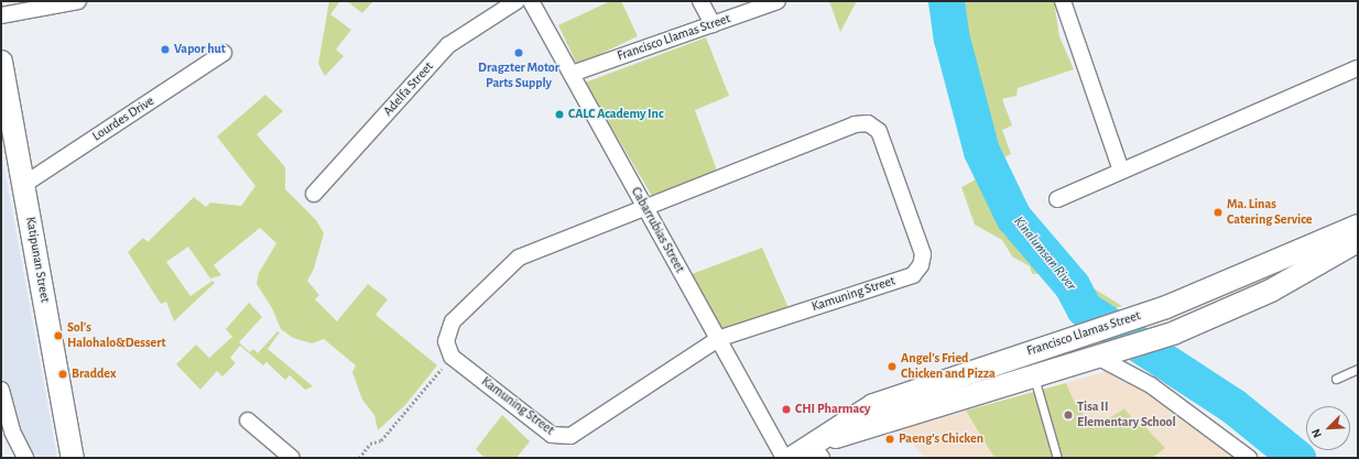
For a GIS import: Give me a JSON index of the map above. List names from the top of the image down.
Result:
{
  "streets": {
    "main road": ["Francisco Llamas Street", "Katipunan Street"],
    "street": [
      "Adelfa Street",
      "Lourdes Drive",
      "Cabarrubias Street",
      "Kamuning Street"
    ]
  },
  "crossings": [
    ["Francisco Llamas Street", "Cabarrubias Street"],
    ["Lourdes Drive", "Katipunan Street"],
    ["Cabarrubias Street", "Kamuning Street"]
  ],
  "water": ["Kinalumsan River"],
  "places": [
    "Vapor hut",
    "Dragzter Motor Parts Supply",
    "CALC Academy Inc",
    "Ma. Linas Catering Service",
    "Sol's Halohalo&Dessert",
    "Angel's Fried Chicken and Pizza",
    "Braddex",
    "CHI Pharmacy",
    "Tisa II Elementary School",
    "Paeng's Chicken"
  ],
  "north": "bottom left"
}
